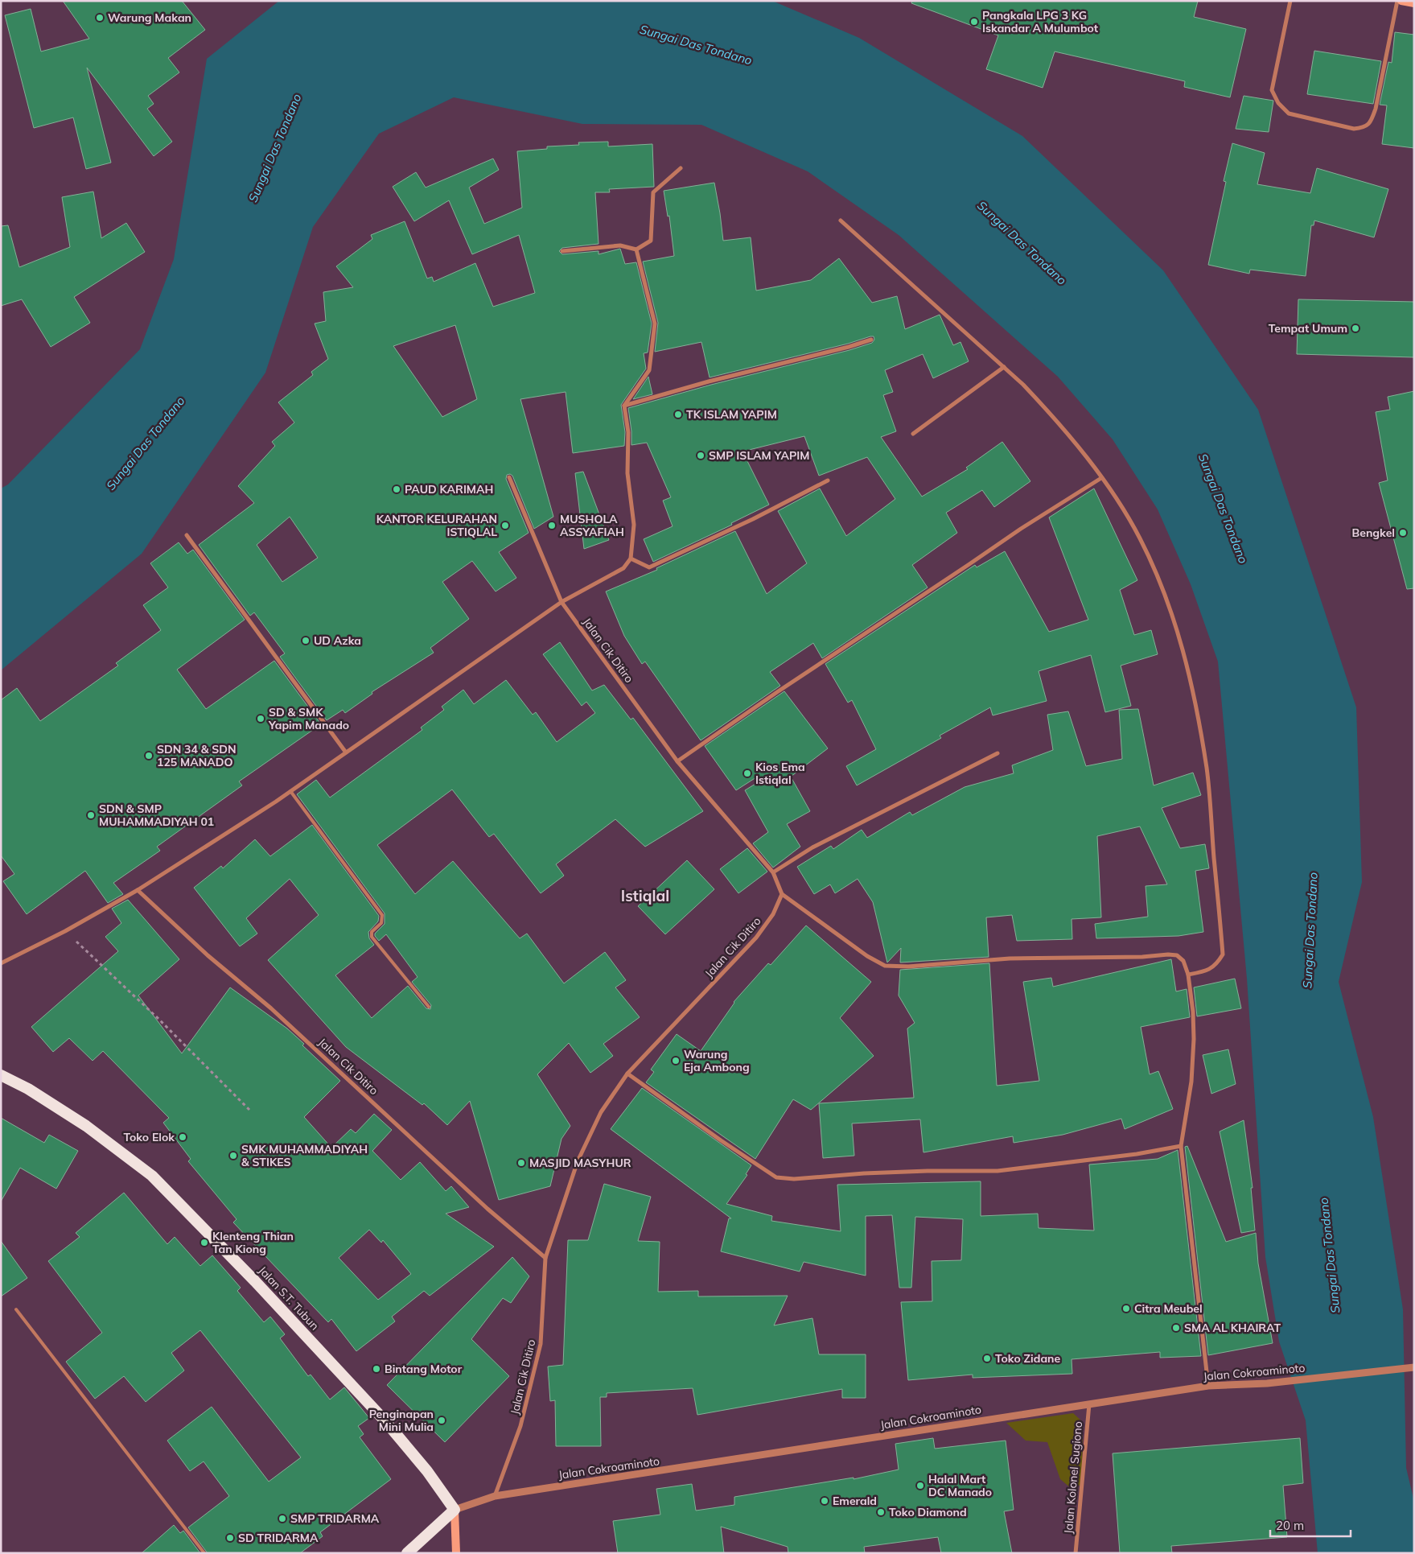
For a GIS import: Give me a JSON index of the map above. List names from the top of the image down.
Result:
{
  "streets": {
    "highway": ["Jalan S.T. Tubun"],
    "street": ["Jalan Cik Ditiro", "Jalan Cokroaminoto", "Jalan Kolonel Sugiono"]
  },
  "crossings": [
    ["Jalan Cik Ditiro", "Jalan Cokroaminoto"],
    ["Jalan S.T. Tubun", "Jalan Cokroaminoto"],
    ["Jalan Cokroaminoto", "Jalan Kolonel Sugiono"]
  ],
  "districts": ["Istiqlal"],
  "water": ["Sungai Das Tondano"],
  "places": [
    "Warung Makan",
    "Pangkala LPG 3 KG Iskandar A Mulumbot",
    "Tempat Umum",
    "TK ISLAM YAPIM",
    "SMP ISLAM YAPIM",
    "PAUD KARIMAH",
    "KANTOR KELURAHAN ISTIQLAL",
    "MUSHOLA ASSYAFIAH",
    "Bengkel",
    "UD Azka",
    "SD & SMK Yapim Manado",
    "SDN 34 & SDN 125 MANADO",
    "Kios Ema Istiqlal",
    "SDN & SMP MUHAMMADIYAH 01",
    "Warung Eja Ambong",
    "Toko Elok",
    "SMK MUHAMMADIYAH & STIKES",
    "MASJID MASYHUR",
    "Klenteng Thian Tan Kiong",
    "Citra Meubel",
    "SMA AL KHAIRAT",
    "Toko Zidane",
    "Bintang Motor",
    "Penginapan Mini Mulia",
    "Halal Mart DC Manado",
    "Emerald",
    "Toko Diamond",
    "SMP TRIDARMA",
    "SD TRIDARMA"
  ],
  "scale_bar": "20 m"
}
